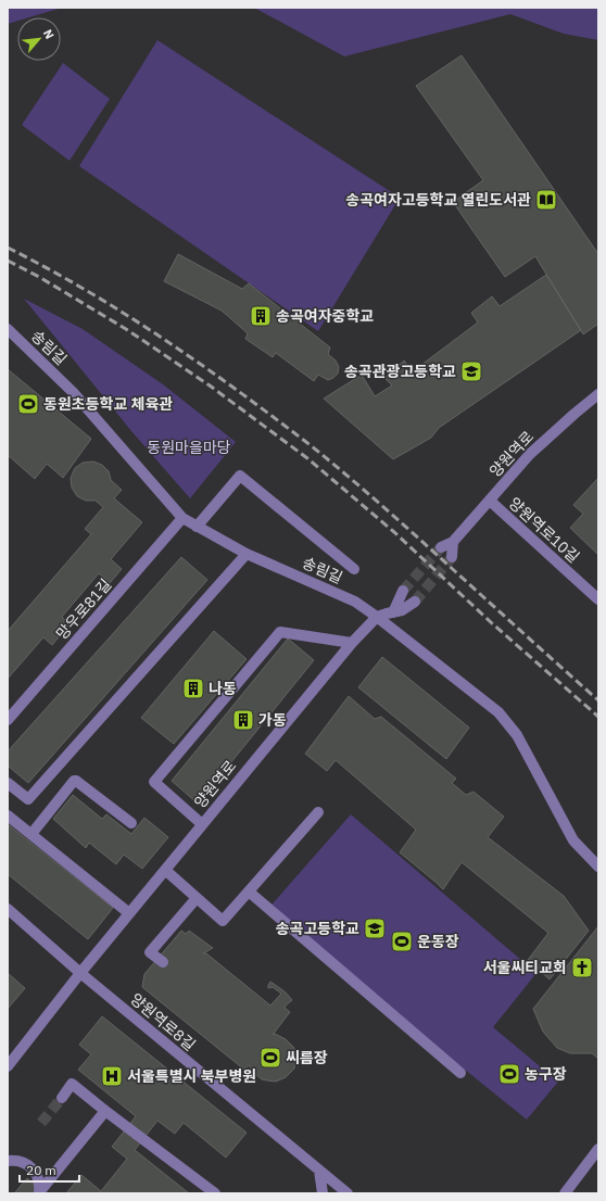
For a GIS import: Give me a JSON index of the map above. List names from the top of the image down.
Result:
{
  "streets": {
    "street": [
      "송림길",
      "양원역로",
      "양원역로10길",
      "망우로81길",
      "양원역로8길"
    ]
  },
  "crossings": [
    ["송림길", "양원역로"],
    ["송림길", "망우로81길"],
    ["양원역로", "양원역로10길"],
    ["양원역로", "양원역로8길"]
  ],
  "parks": ["동원마을마당"],
  "places": {
    "library": ["송곡여자고등학교 열린도서관"],
    "building": ["송곡여자중학교", "나동", "가동"],
    "school or university": ["송곡관광고등학교", "송곡고등학교"],
    "sports": [
      "동원초등학교 체육관",
      "운동장",
      "씨름장",
      "농구장"
    ],
    "church": ["서울씨티교회"],
    "hospital": ["서울특별시 북부병원"]
  },
  "scale_bar": "20 m",
  "north": "top right"
}
